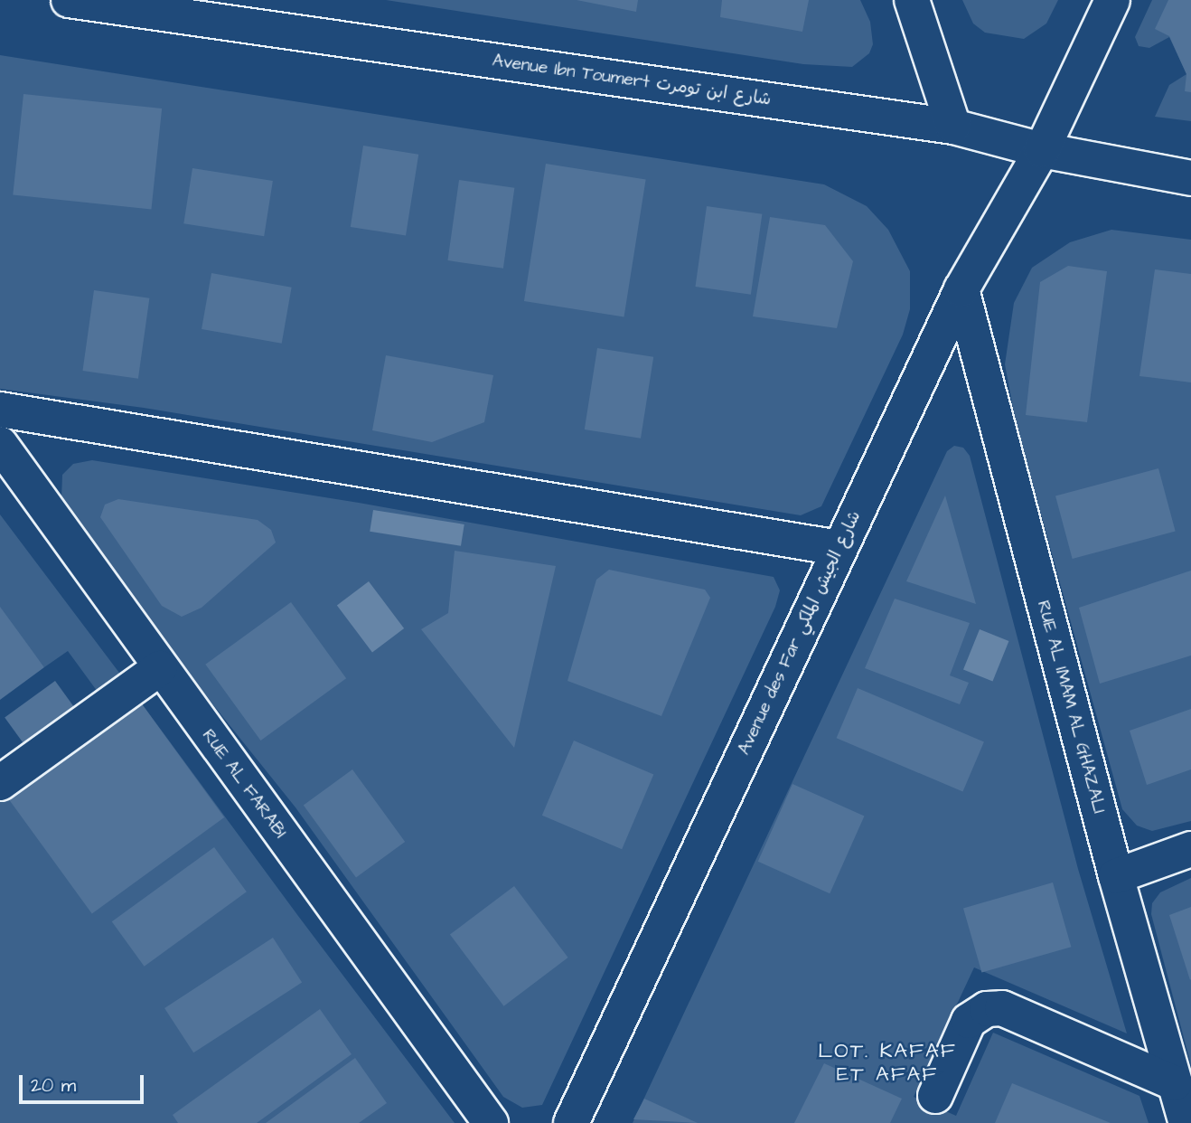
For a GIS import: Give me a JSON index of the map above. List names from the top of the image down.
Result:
{
  "streets": {
    "street": [
      "Avenue Ibn Toumert شارع ابن تومرت",
      "Avenue des Far شارع الجيش الملكي",
      "RUE AL IMAM AL GHAZALI",
      "RUE AL FARABI"
    ]
  },
  "crossings": [
    ["Avenue Ibn Toumert شارع ابن تومرت", "Avenue des Far شارع الجيش الملكي"],
    ["Avenue des Far شارع الجيش الملكي", "RUE AL IMAM AL GHAZALI"]
  ],
  "districts": ["LOT. KAFAF ET AFAF"],
  "scale_bar": "20 m"
}
